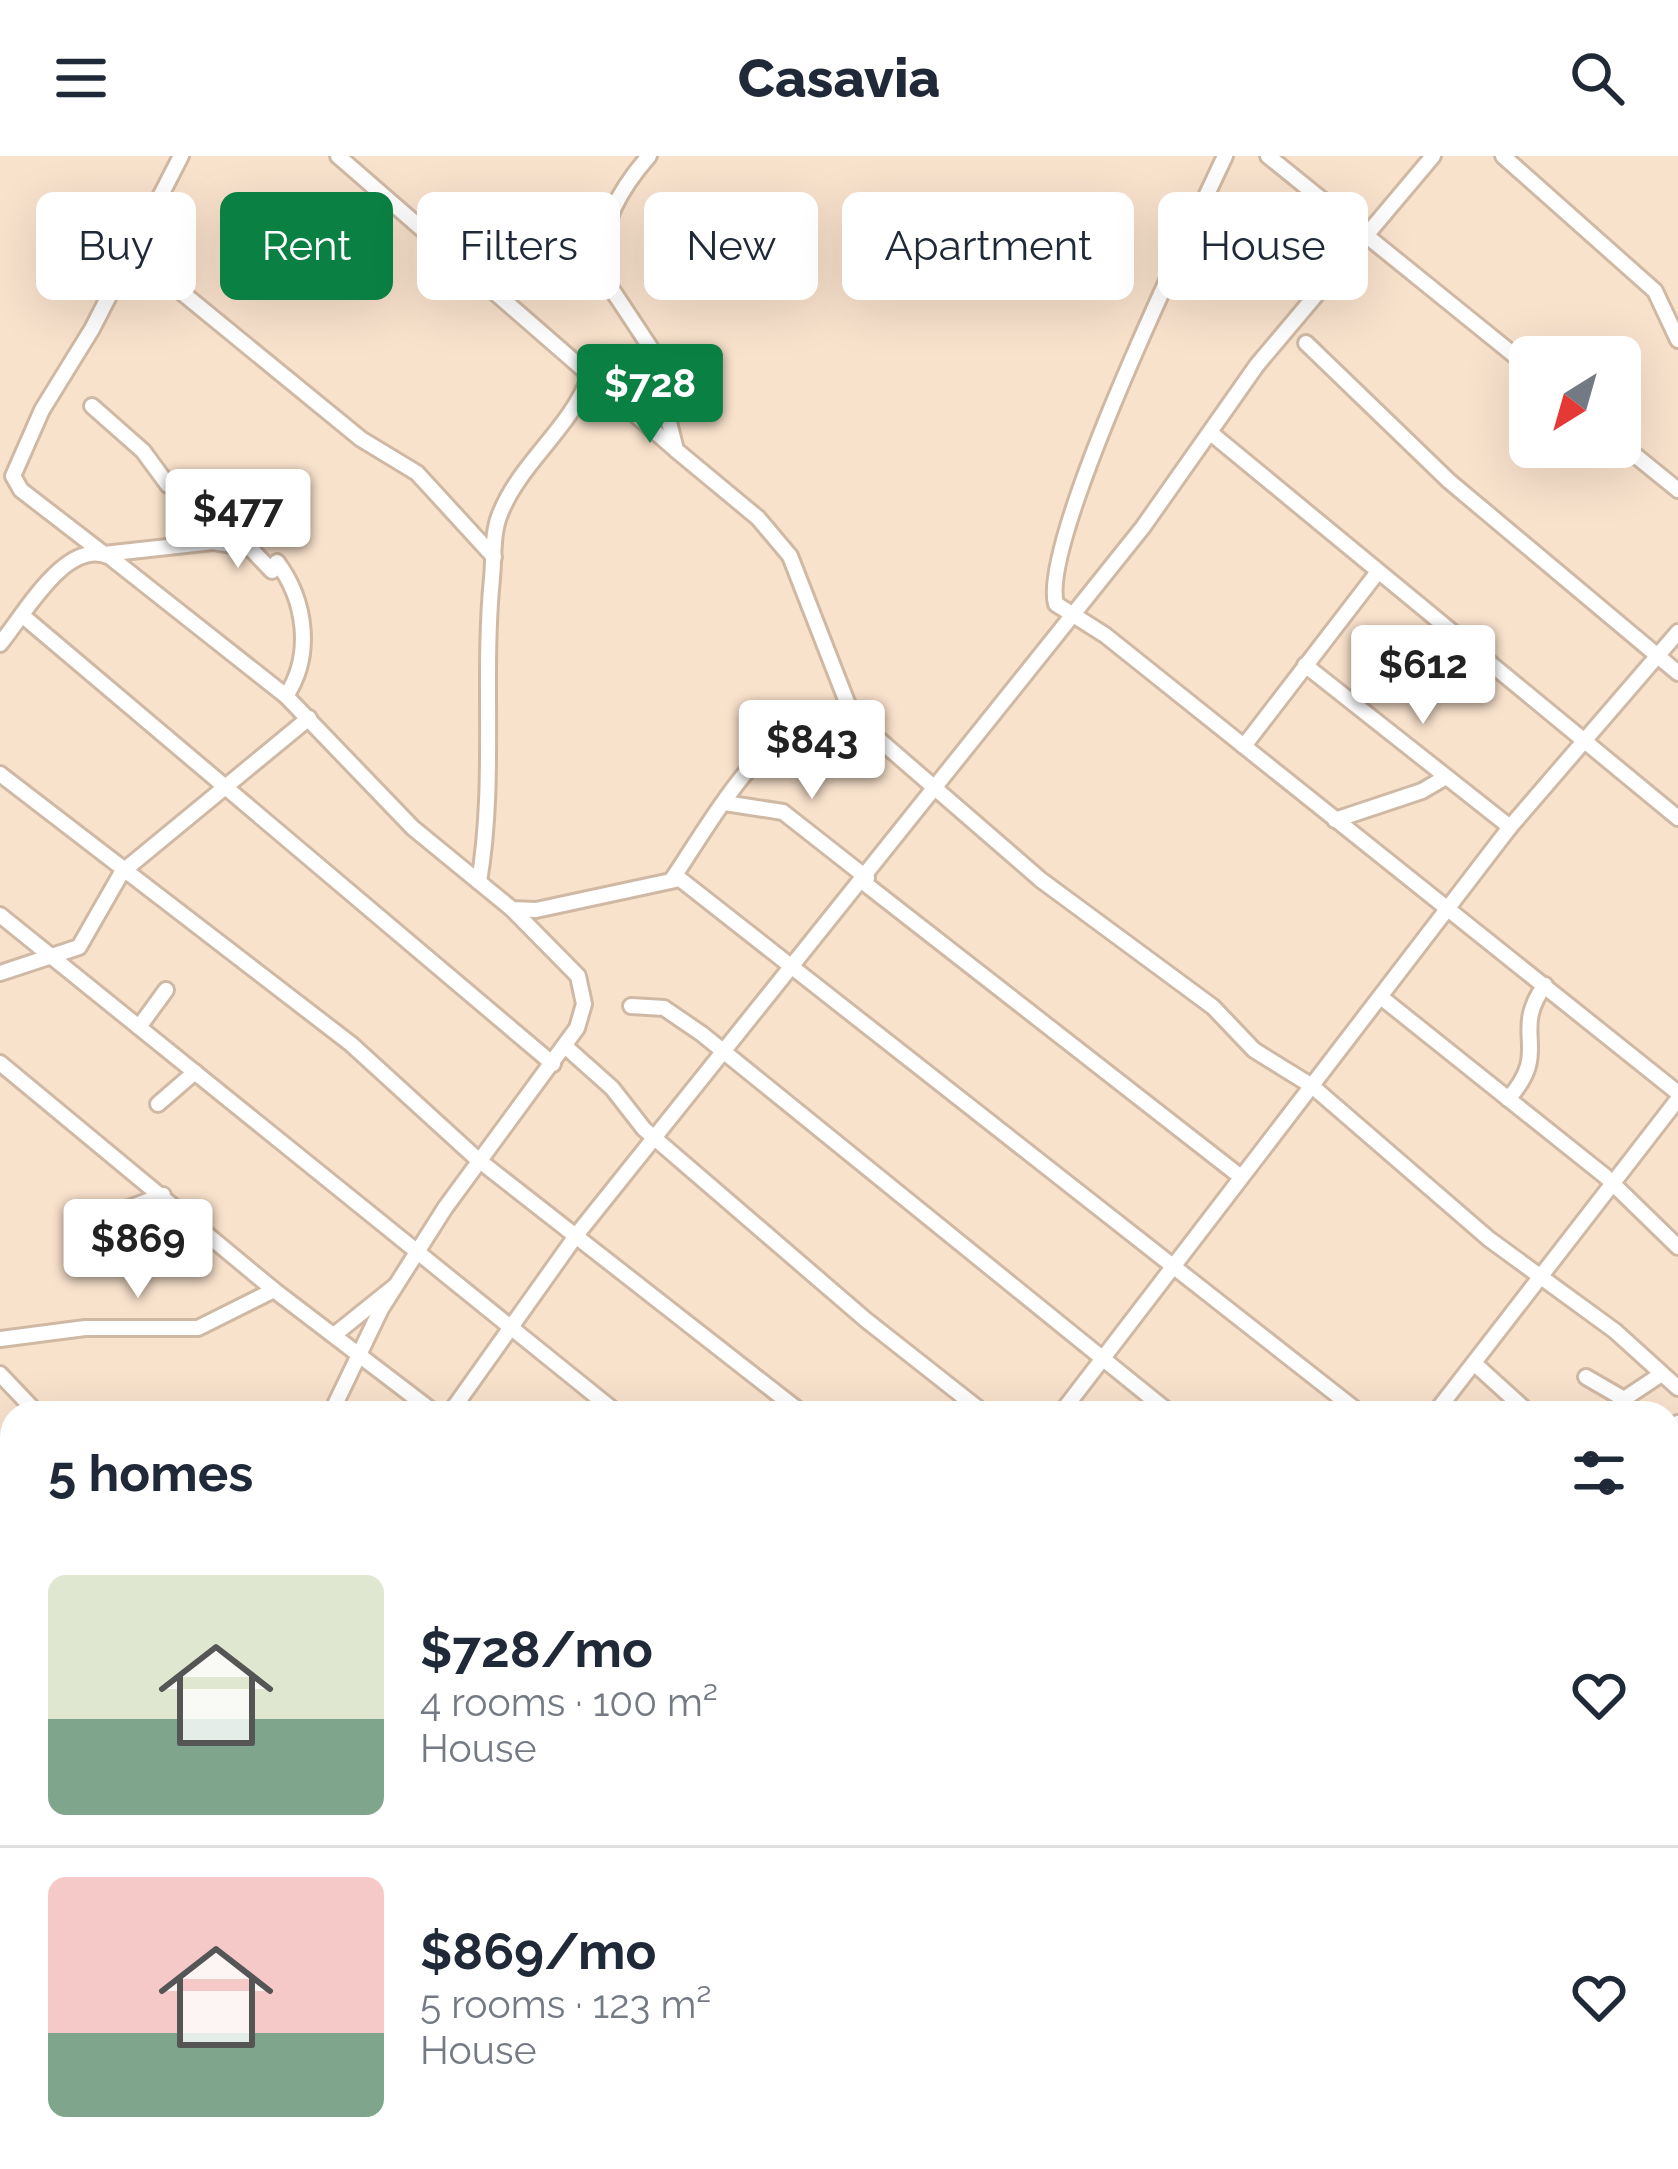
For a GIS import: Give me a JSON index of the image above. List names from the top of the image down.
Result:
{
  "north": "bottom left",
  "page": {
    "header": "Casavia",
    "chip": [
      "Buy",
      "Rent",
      "Filters",
      "New",
      "Apartment",
      "House"
    ],
    "price": [
      "$728",
      "$477",
      "$612",
      "$843",
      "$869"
    ],
    "heading": "5 homes",
    "list": [
      {
        "name": "$728/mo",
        "note": "4 rooms · 100 m² · House"
      },
      {
        "name": "$869/mo",
        "note": "5 rooms · 123 m² · House"
      }
    ]
  }
}
